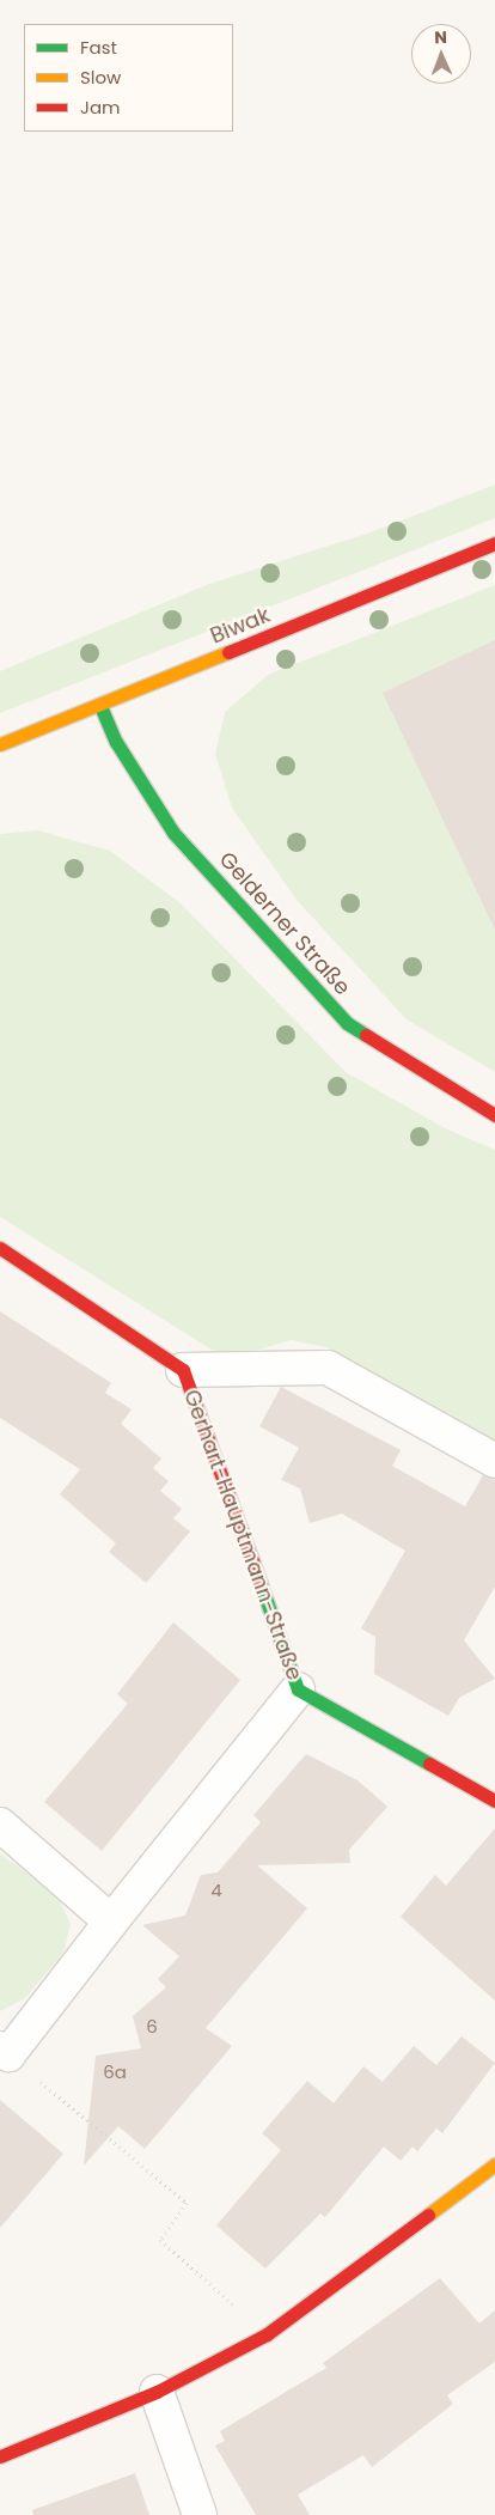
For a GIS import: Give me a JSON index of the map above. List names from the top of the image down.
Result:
{
  "streets": {
    "street": ["Biwak", "Gelderner Straße", "Gerhart-Hauptmann-Straße"]
  },
  "crossings": [
    ["Biwak", "Gelderner Straße"]
  ],
  "house_numbers": ["4", "6", "6a"],
  "legend": ["Fast", "Slow", "Jam"],
  "north": "top"
}
